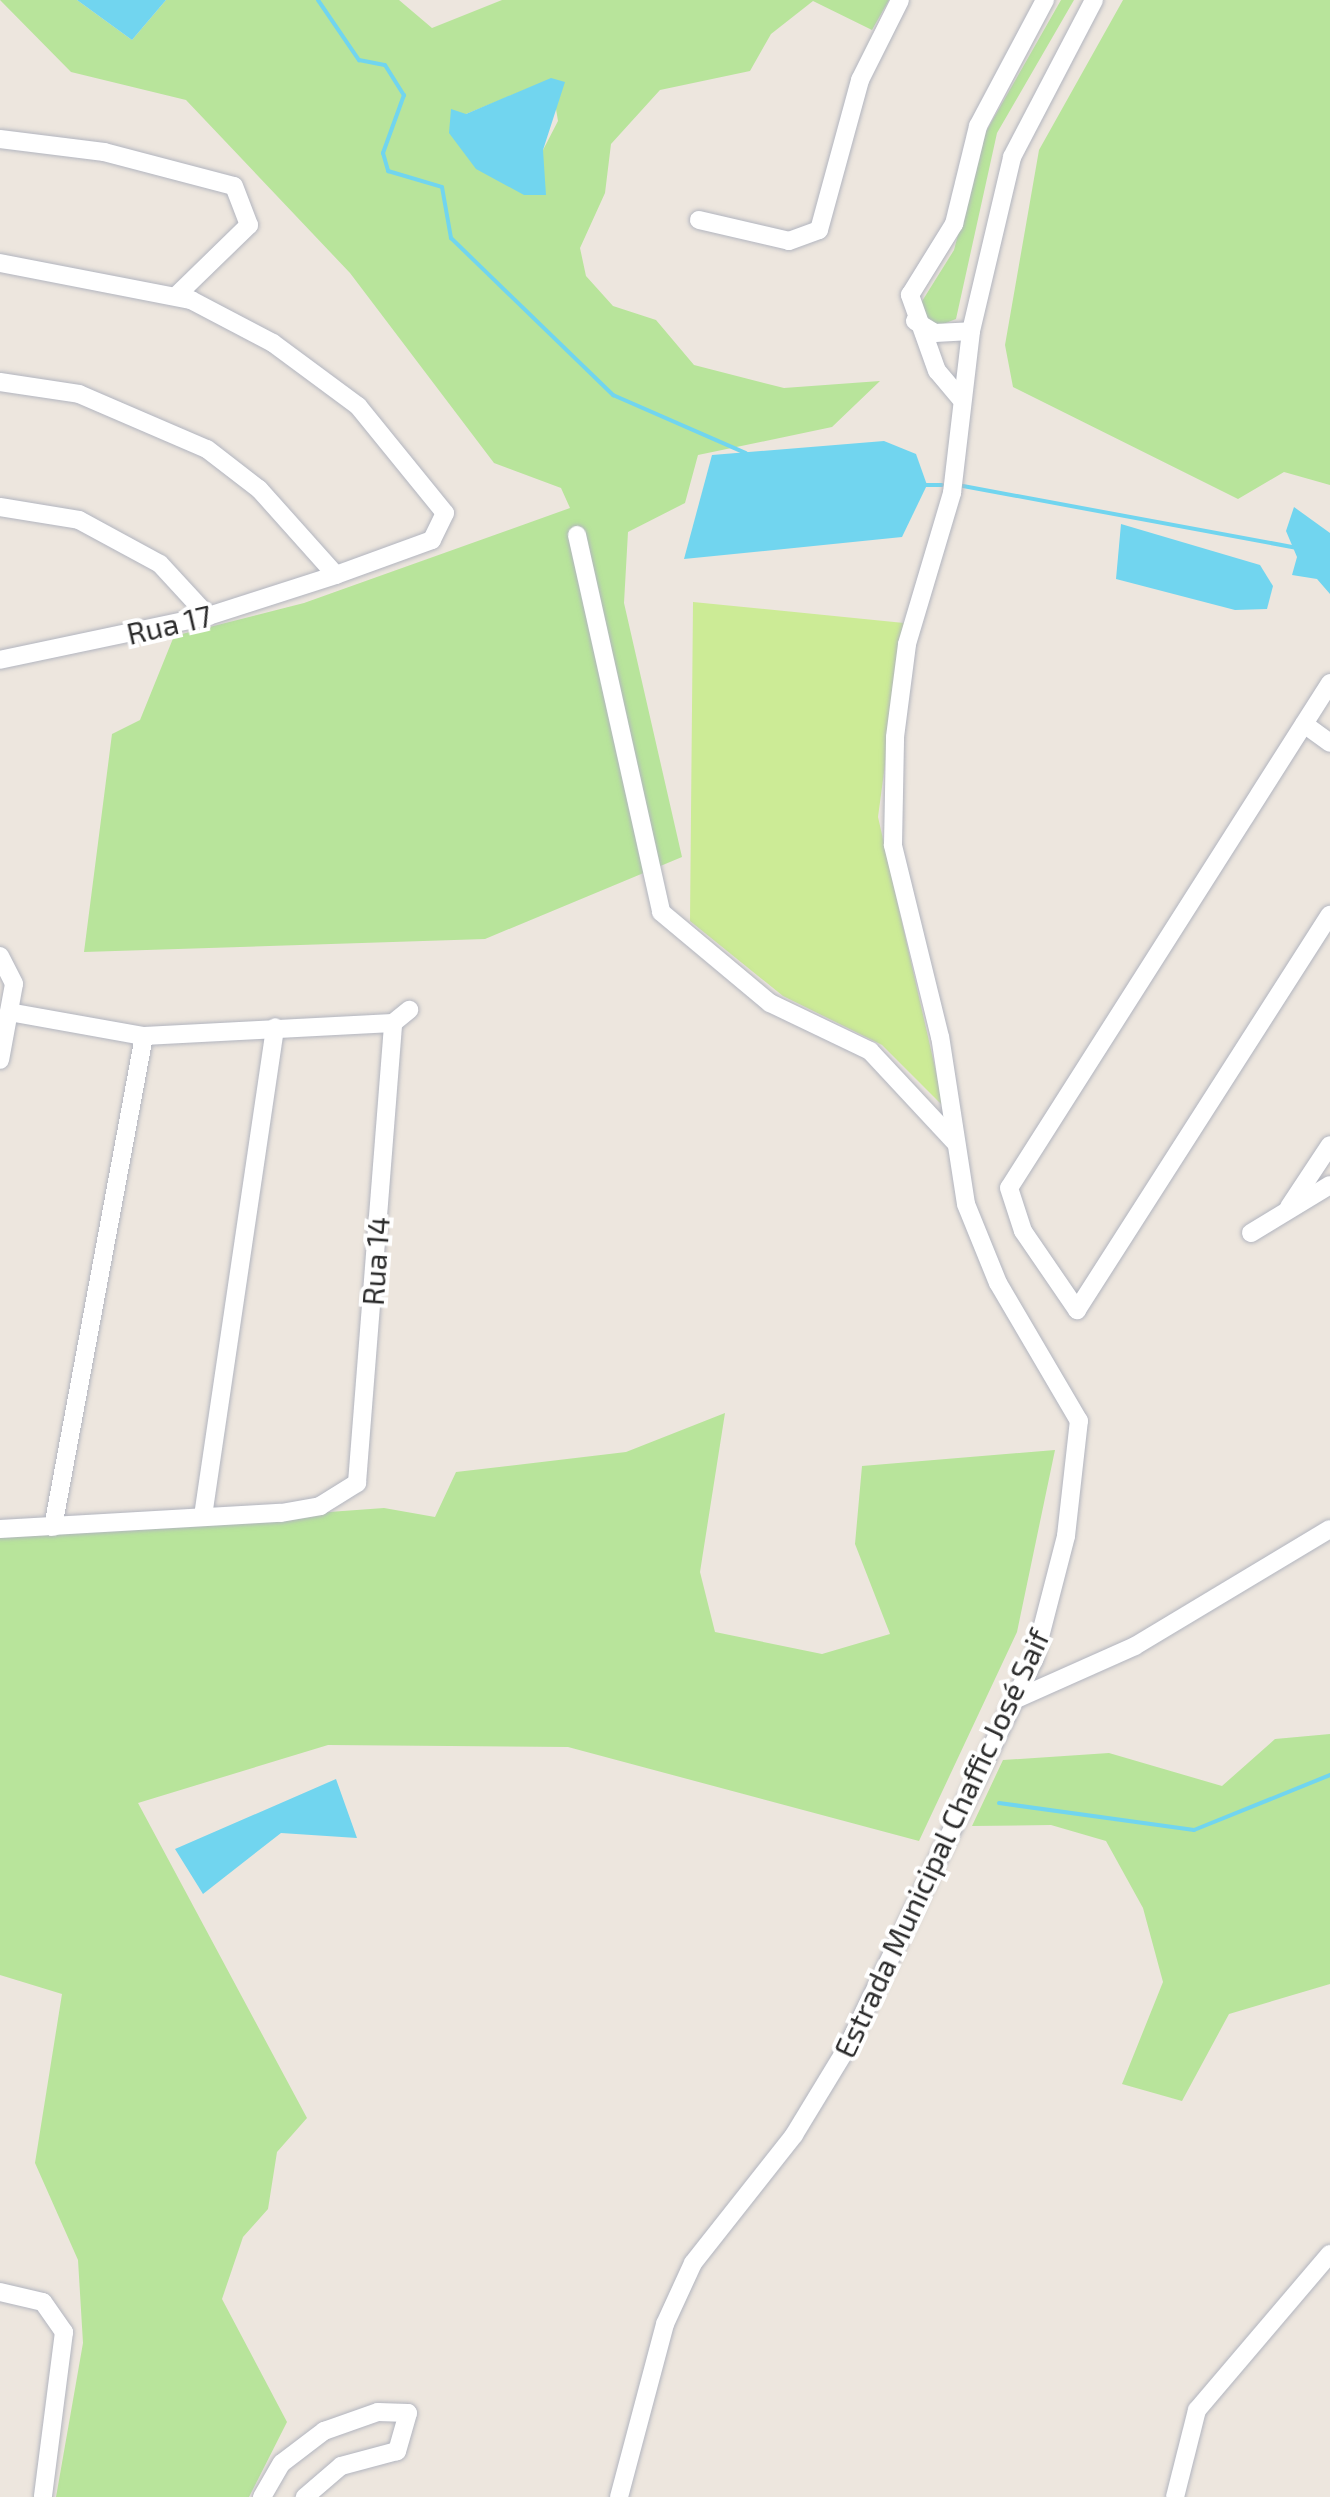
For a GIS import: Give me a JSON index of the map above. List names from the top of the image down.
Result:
{
  "streets": {
    "street": ["Rua 17", "Rua 14", "Estrada Municipal Chaffic José Saif"]
  }
}
